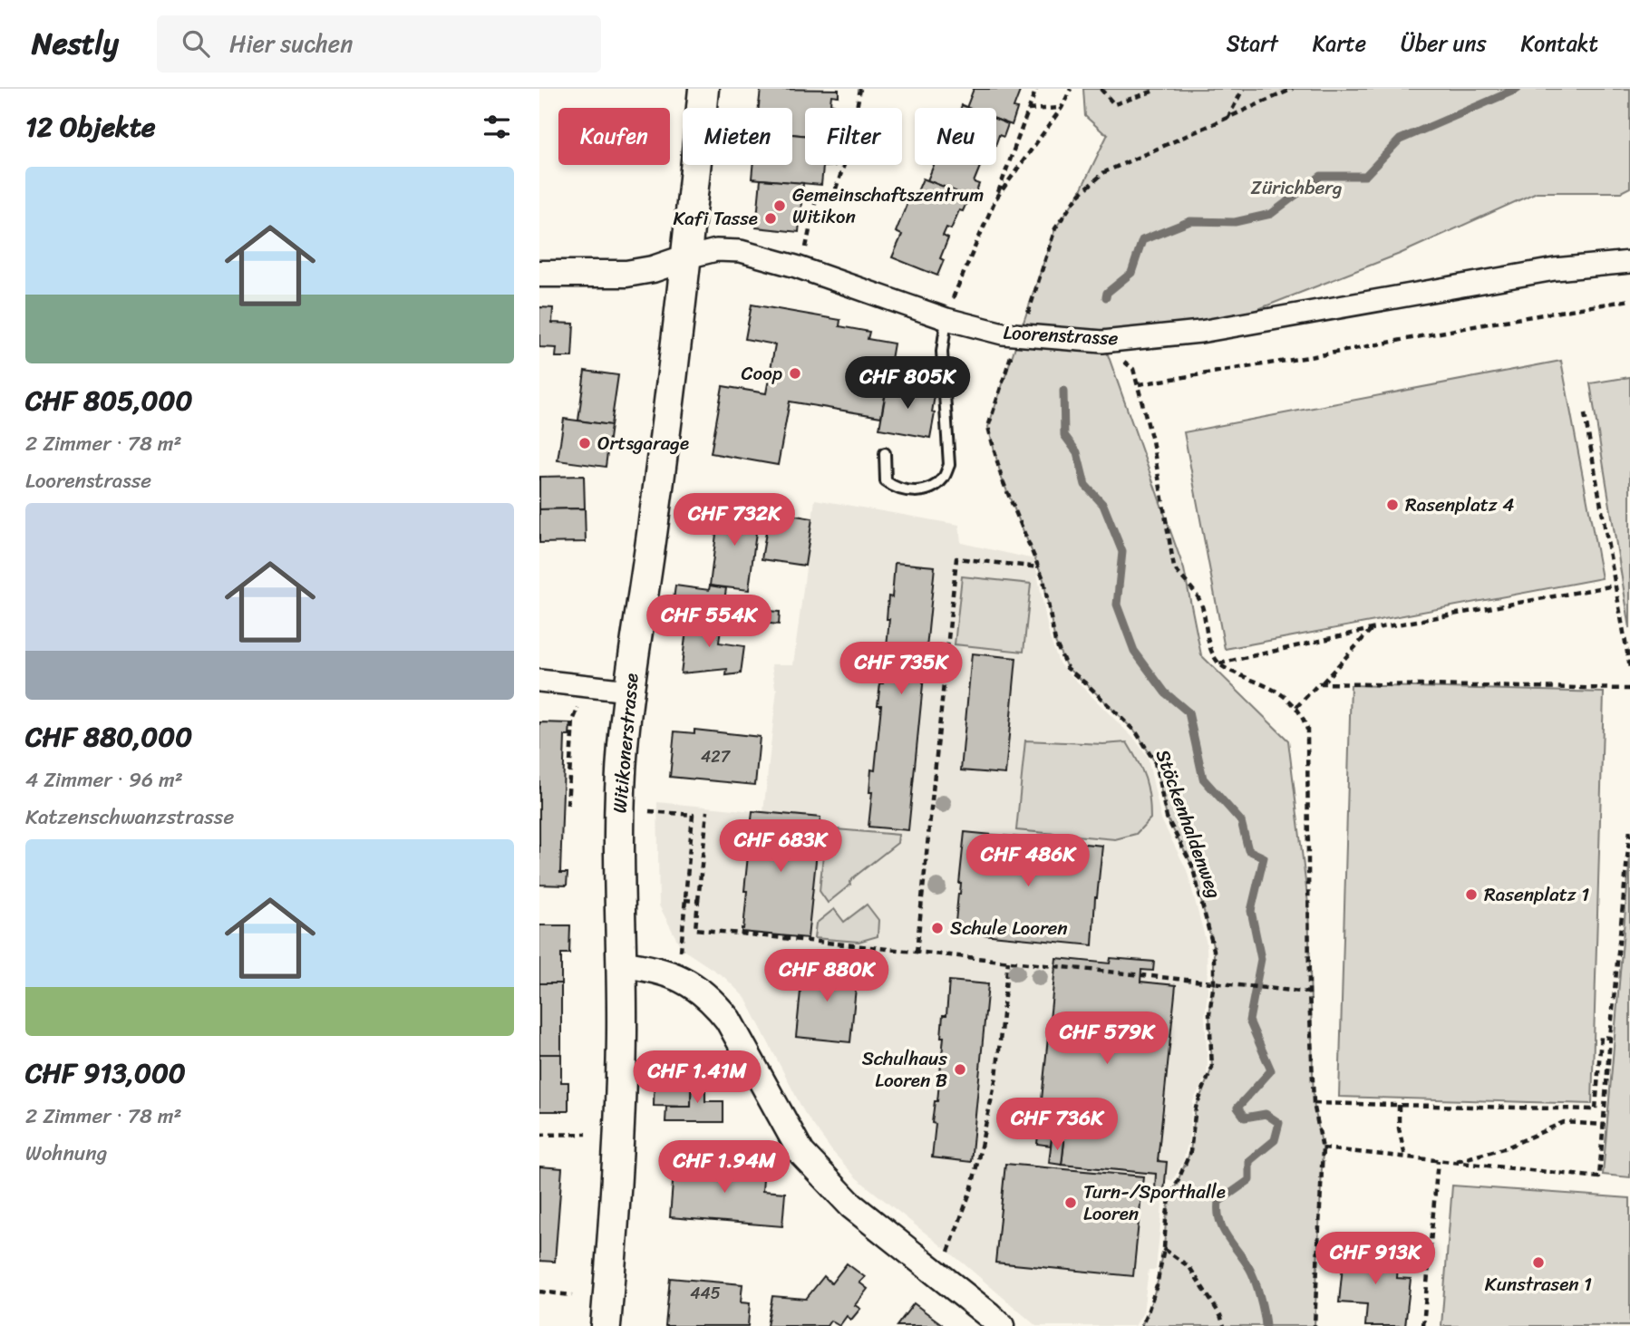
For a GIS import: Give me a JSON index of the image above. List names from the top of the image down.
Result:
{
  "streets": {
    "main road": ["Witikonerstrasse"],
    "street": ["Loorenstrasse"],
    "path": ["Stöckenhaldenweg"]
  },
  "crossings": [
    ["Loorenstrasse", "Witikonerstrasse"],
    ["Loorenstrasse", "Stöckenhaldenweg"]
  ],
  "parks": ["Zürichberg"],
  "places": [
    "Gemeinschaftszentrum Witikon",
    "Kafi Tasse",
    "Coop",
    "Ortsgarage",
    "Rasenplatz 4",
    "Rasenplatz 1",
    "Schule Looren",
    "Schulhaus Looren B",
    "Turn-/Sporthalle Looren",
    "Kunstrasen 1"
  ],
  "house_numbers": ["427", "445"],
  "page": {
    "header": "Nestly",
    "search": "Hier suchen",
    "nav": [
      "Start",
      "Karte",
      "Über uns",
      "Kontakt"
    ],
    "heading": "12 Objekte",
    "chip": [
      "Kaufen",
      "Mieten",
      "Filter",
      "Neu"
    ],
    "list": [
      {
        "name": "CHF 805,000",
        "note": "2 Zimmer · 78 m² · Loorenstrasse"
      },
      {
        "name": "CHF 880,000",
        "note": "4 Zimmer · 96 m² · Katzenschwanzstrasse"
      },
      {
        "name": "CHF 913,000",
        "note": "2 Zimmer · 78 m² · Wohnung"
      }
    ],
    "price": [
      "CHF 805K",
      "CHF 732K",
      "CHF 554K",
      "CHF 735K",
      "CHF 683K",
      "CHF 486K",
      "CHF 880K",
      "CHF 579K",
      "CHF 1.41M",
      "CHF 736K",
      "CHF 1.94M",
      "CHF 913K"
    ]
  }
}
